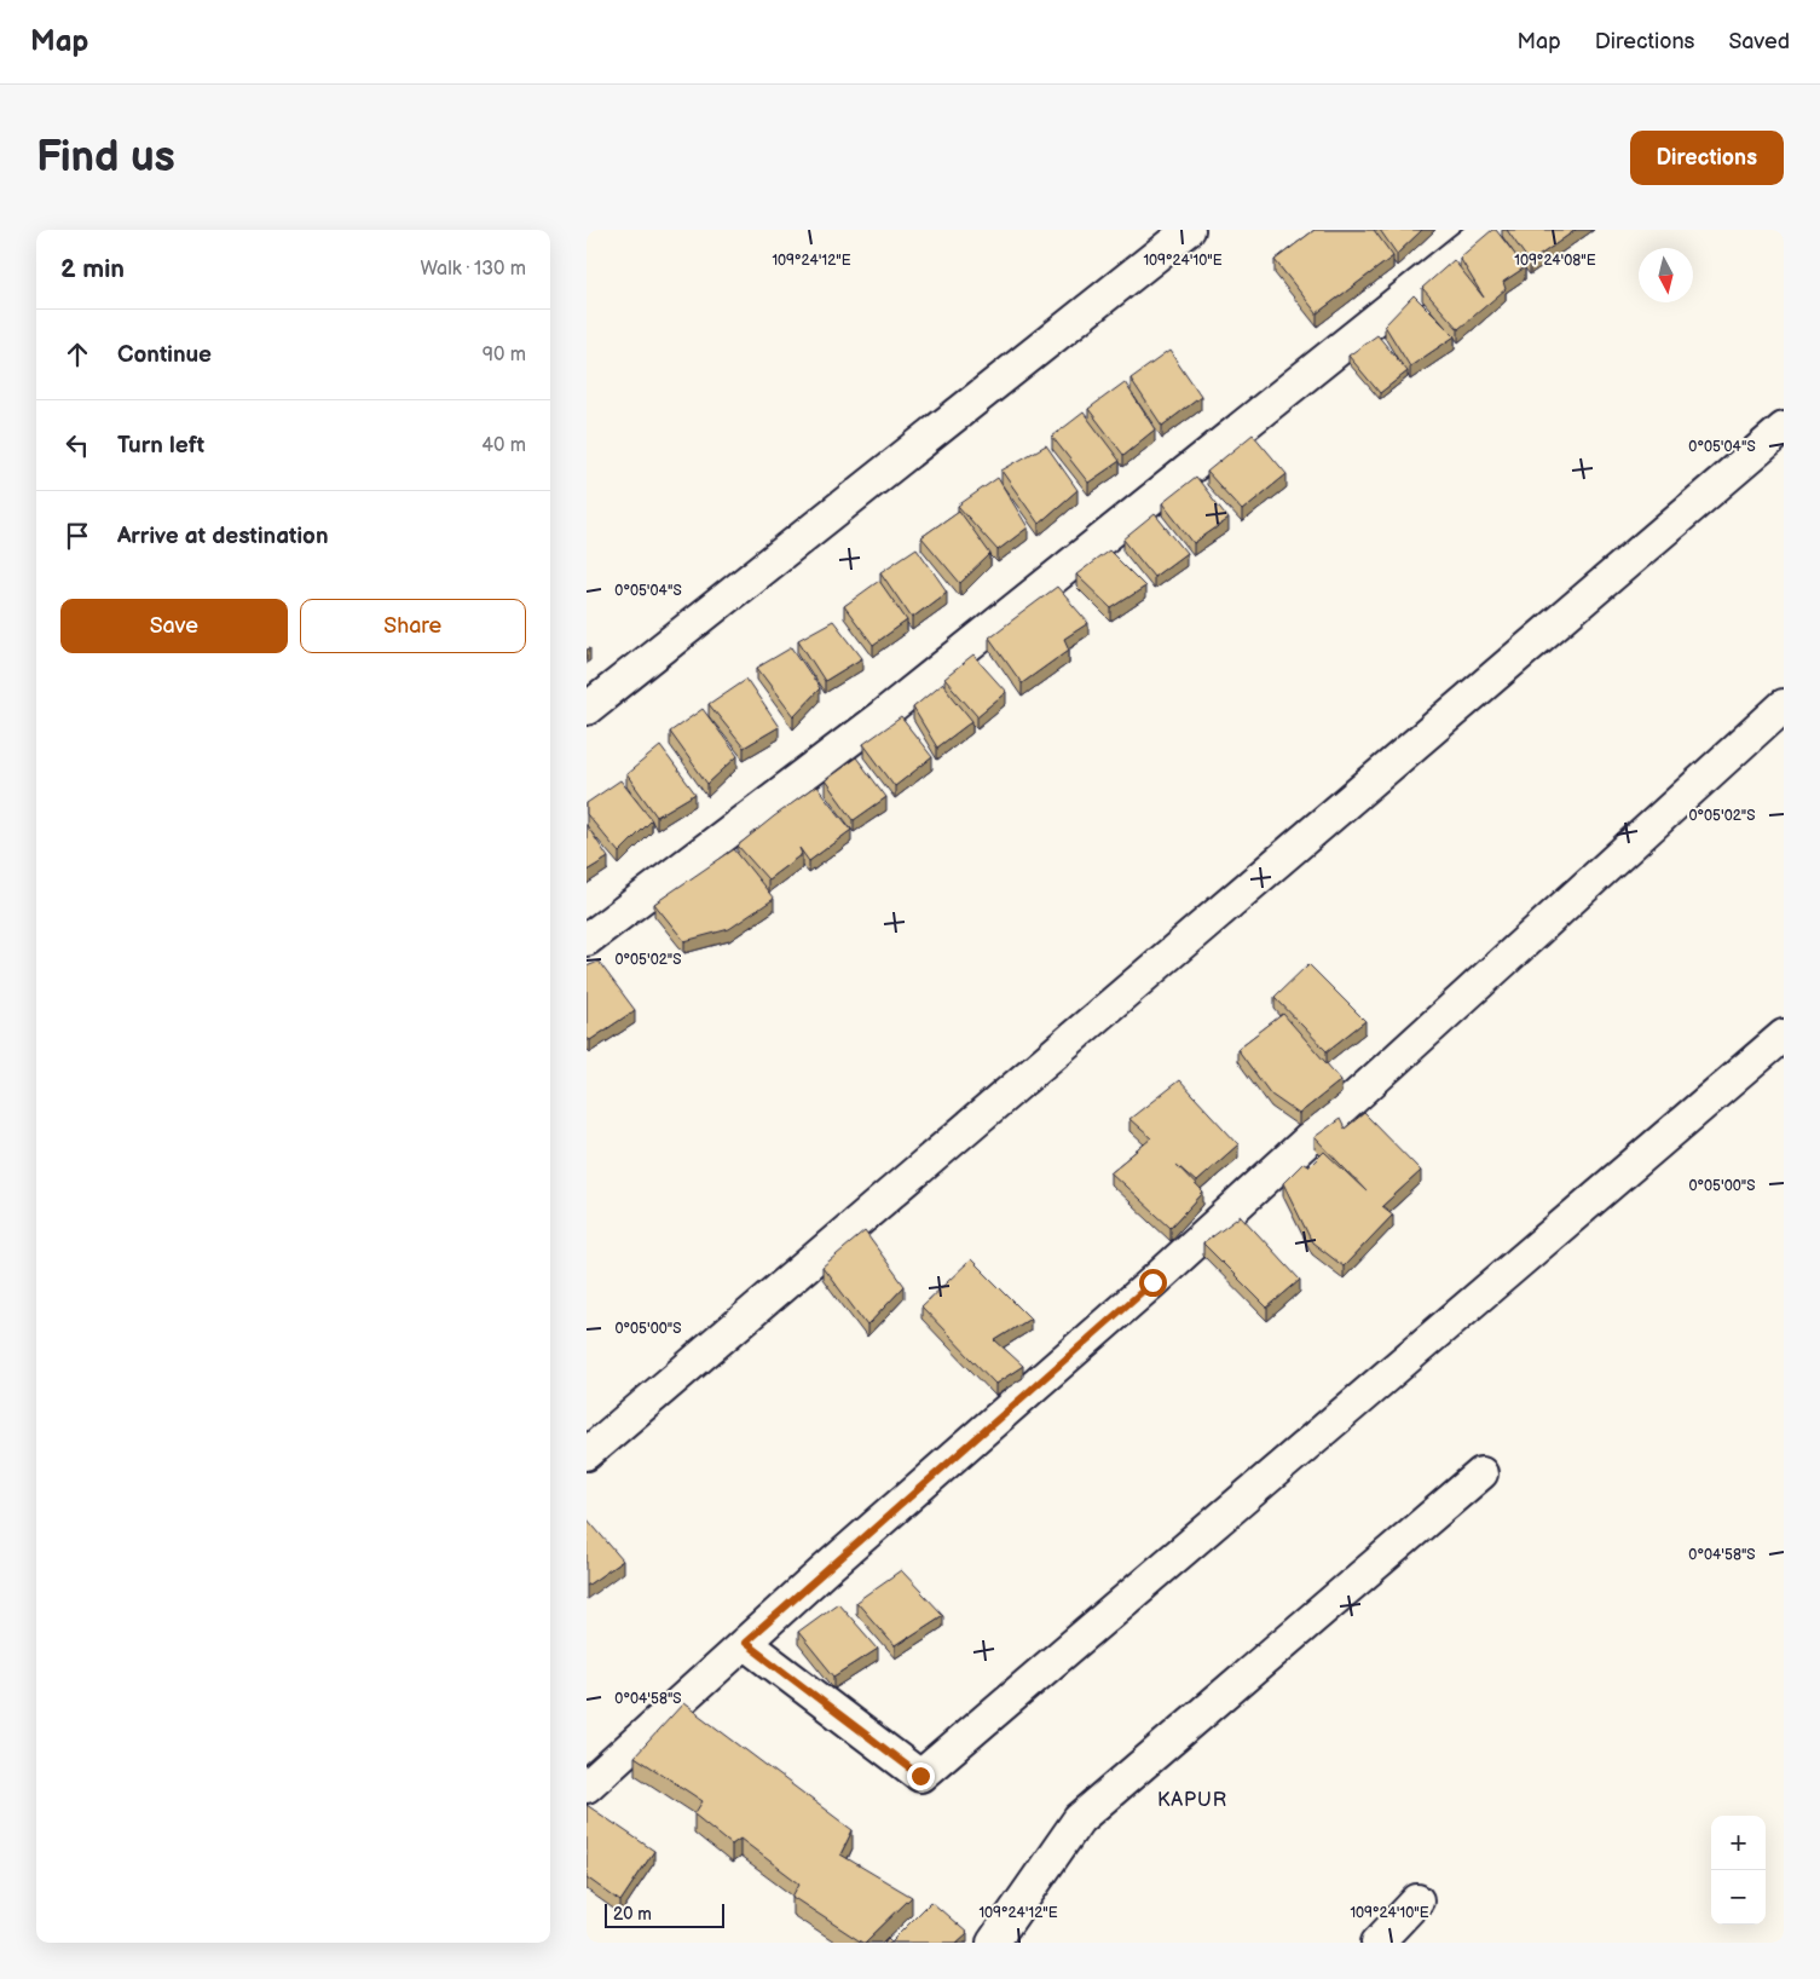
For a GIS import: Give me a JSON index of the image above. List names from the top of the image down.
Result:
{
  "districts": ["KAPUR"],
  "scale_bar": "20 m",
  "north": "bottom",
  "page": {
    "header": "Map",
    "nav": ["Map", "Directions", "Saved"],
    "buttons": [
      "Directions",
      ["Save", "Share"]
    ],
    "title": "Find us",
    "heading": ["2 min", "Walk · 130 m"],
    "list": [
      ["Continue", "90 m"],
      ["Turn left", "40 m"],
      "Arrive at destination"
    ],
    "map_buttons": ["+", "−"],
    "scale": "20 m"
  },
  "coordinates": [
    "109°24'12\"E",
    "109°24'10\"E",
    "109°24'08\"E",
    "0°05'04\"S",
    "0°05'02\"S",
    "0°05'00\"S",
    "0°04'58\"S"
  ]
}
